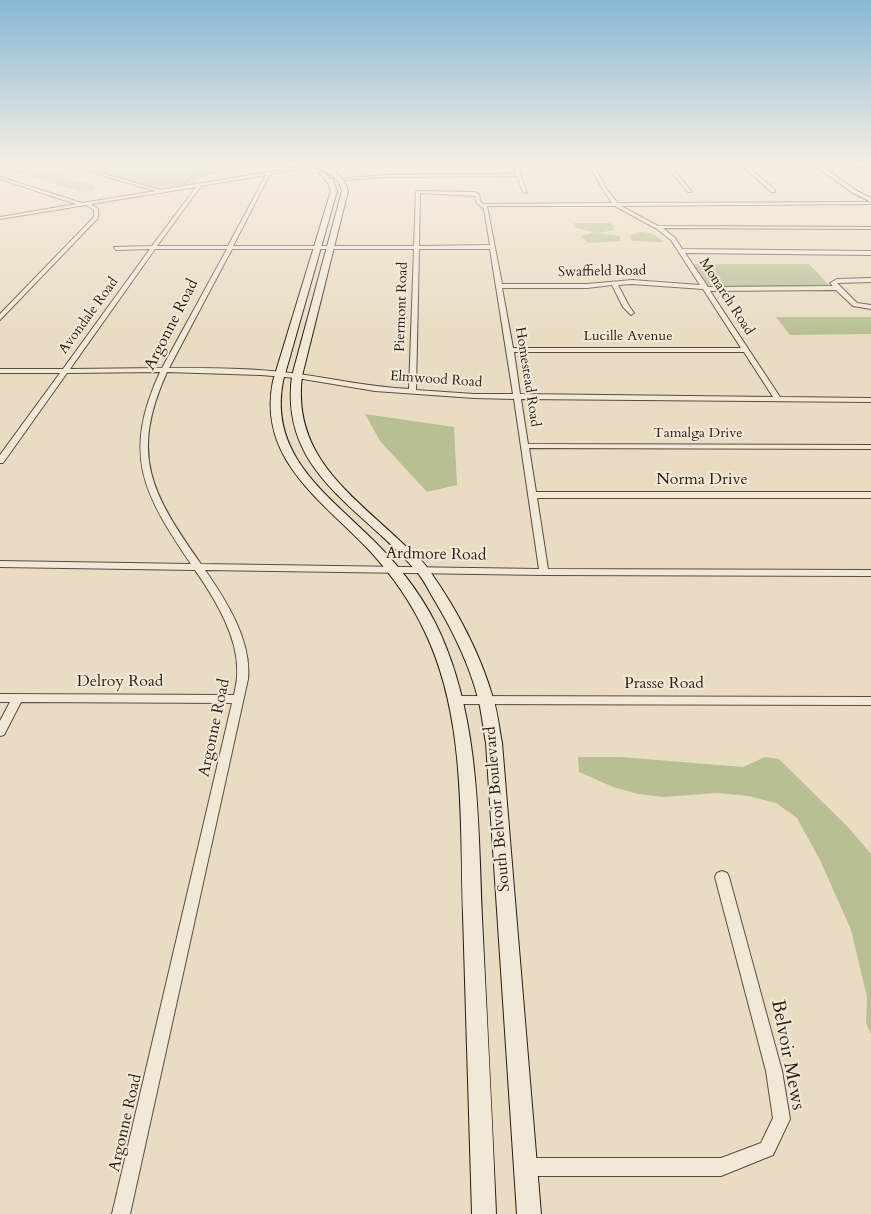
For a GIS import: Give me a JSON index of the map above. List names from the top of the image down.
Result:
{
  "streets": {
    "street": [
      "Swaffield Road",
      "Monarch Road",
      "Piermont Road",
      "Avondale Road",
      "Argonne Road",
      "Lucille Avenue",
      "Homestead Road",
      "Elmwood Road",
      "Tamalga Drive",
      "Norma Drive",
      "Ardmore Road",
      "Delroy Road",
      "Prasse Road",
      "South Belvoir Boulevard",
      "Belvoir Mews"
    ]
  },
  "crossings": [
    ["Swaffield Road", "Monarch Road"],
    ["Swaffield Road", "Homestead Road"],
    ["Monarch Road", "Lucille Avenue"],
    ["Monarch Road", "Elmwood Road"],
    ["Piermont Road", "Elmwood Road"],
    ["Avondale Road", "Elmwood Road"],
    ["Argonne Road", "Elmwood Road"],
    ["Argonne Road", "Ardmore Road"],
    ["Argonne Road", "Delroy Road"],
    ["Lucille Avenue", "Homestead Road"],
    ["Homestead Road", "Elmwood Road"],
    ["Homestead Road", "Tamalga Drive"],
    ["Homestead Road", "Norma Drive"],
    ["Homestead Road", "Ardmore Road"],
    ["Elmwood Road", "South Belvoir Boulevard"],
    ["Ardmore Road", "South Belvoir Boulevard"],
    ["Prasse Road", "South Belvoir Boulevard"],
    ["South Belvoir Boulevard", "Belvoir Mews"]
  ]
}
